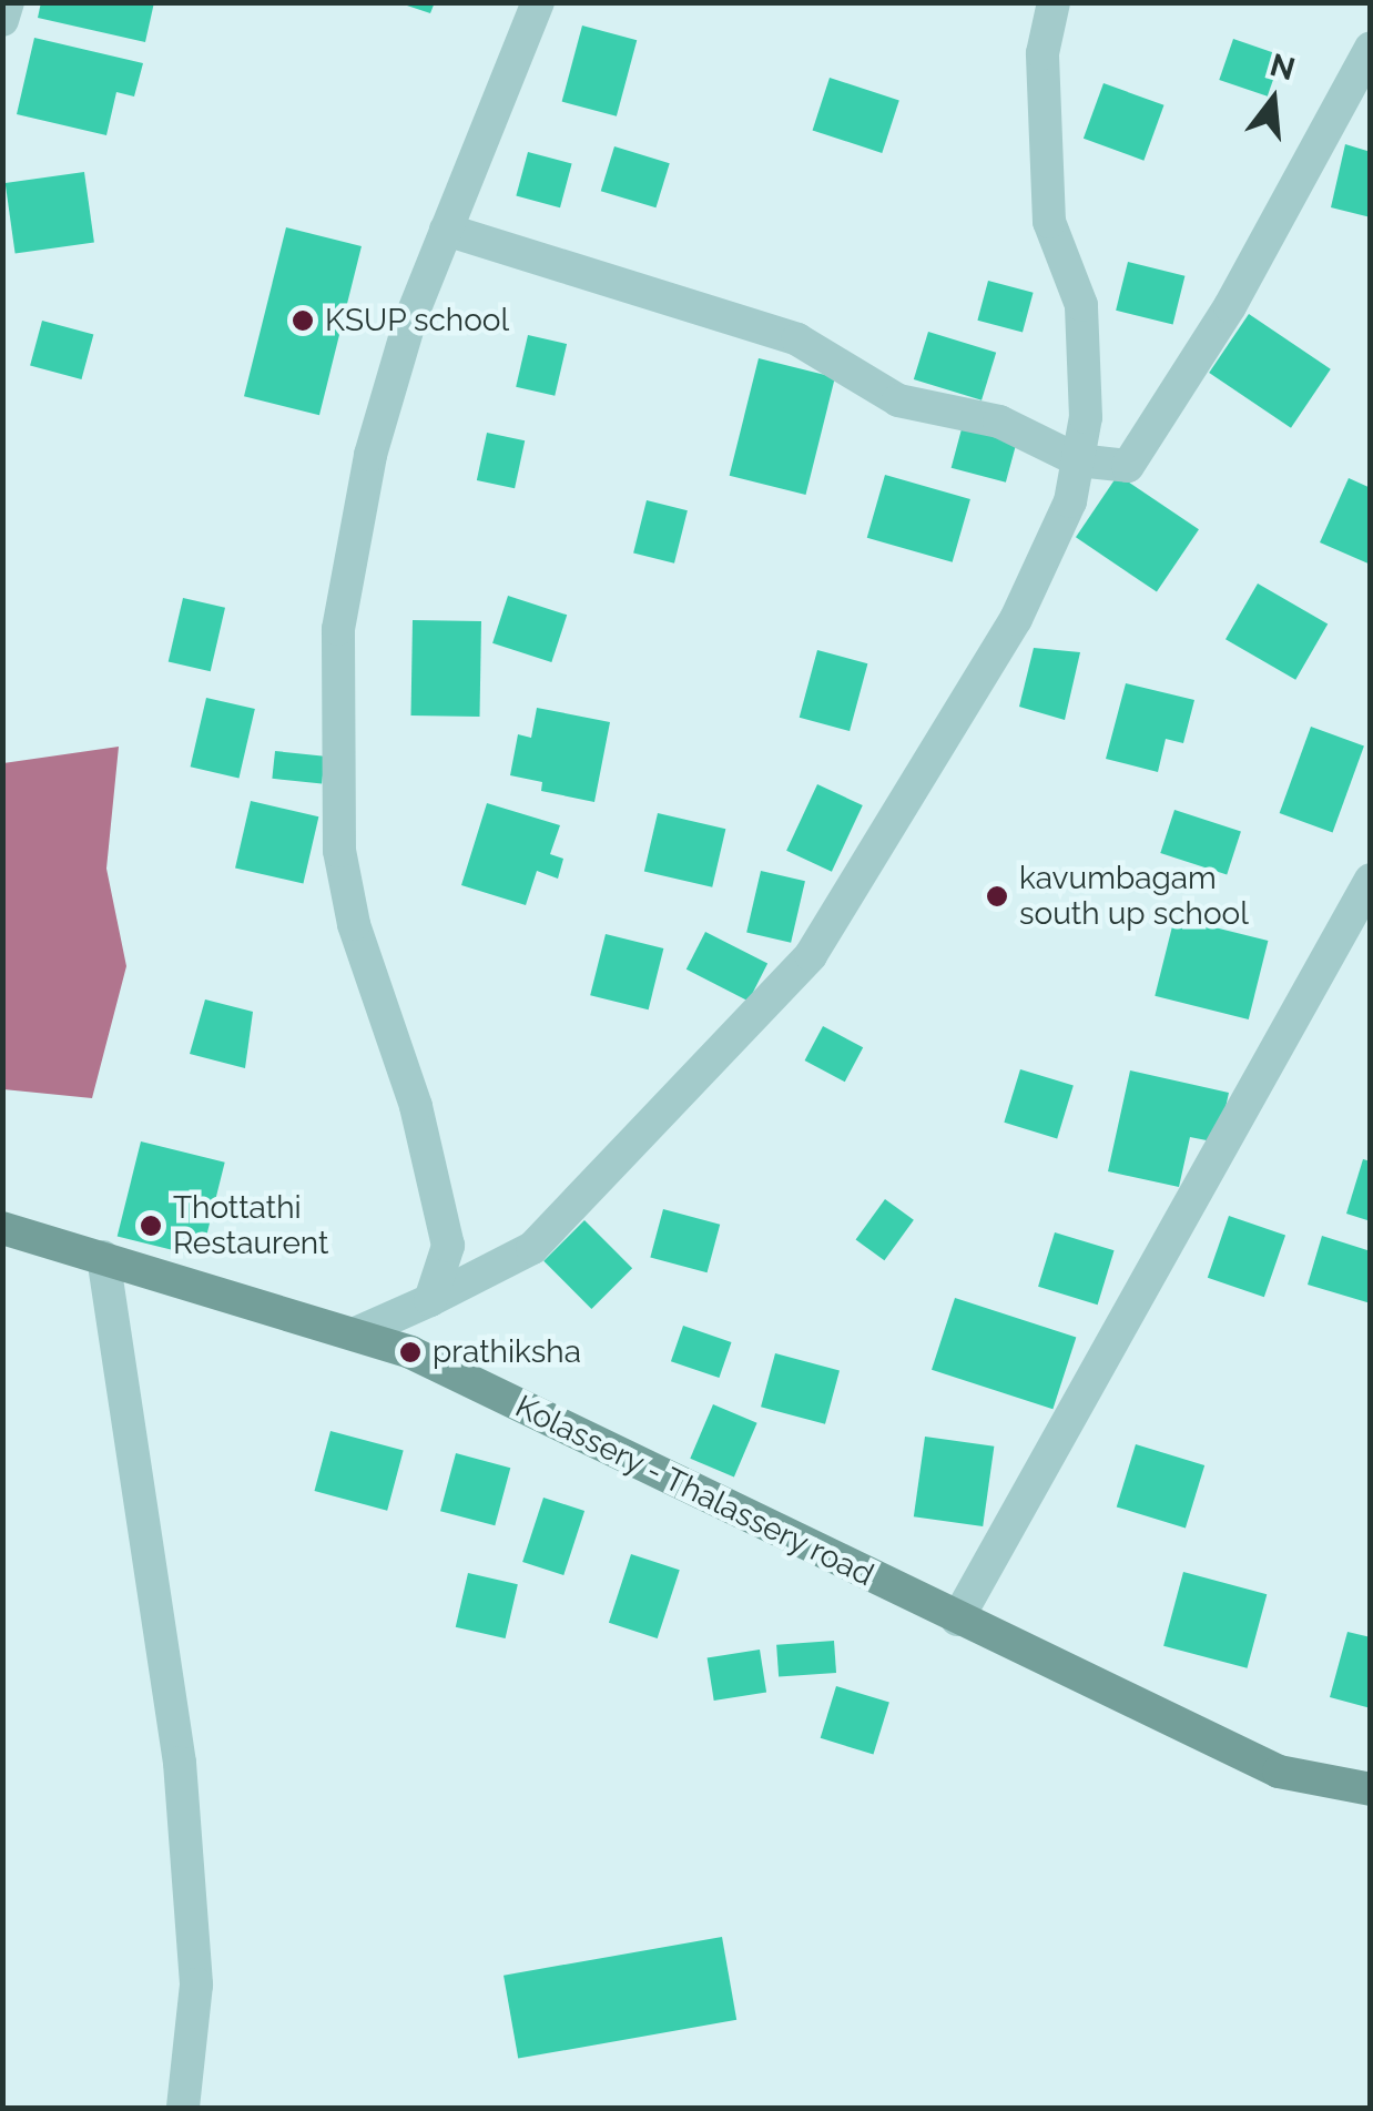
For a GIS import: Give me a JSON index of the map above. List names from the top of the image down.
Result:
{
  "streets": {
    "main road": ["Kolassery - Thalassery road"]
  },
  "places": [
    "KSUP school",
    "kavumbagam south up school",
    "Thottathi Restaurent",
    "prathiksha"
  ],
  "north": "top"
}
